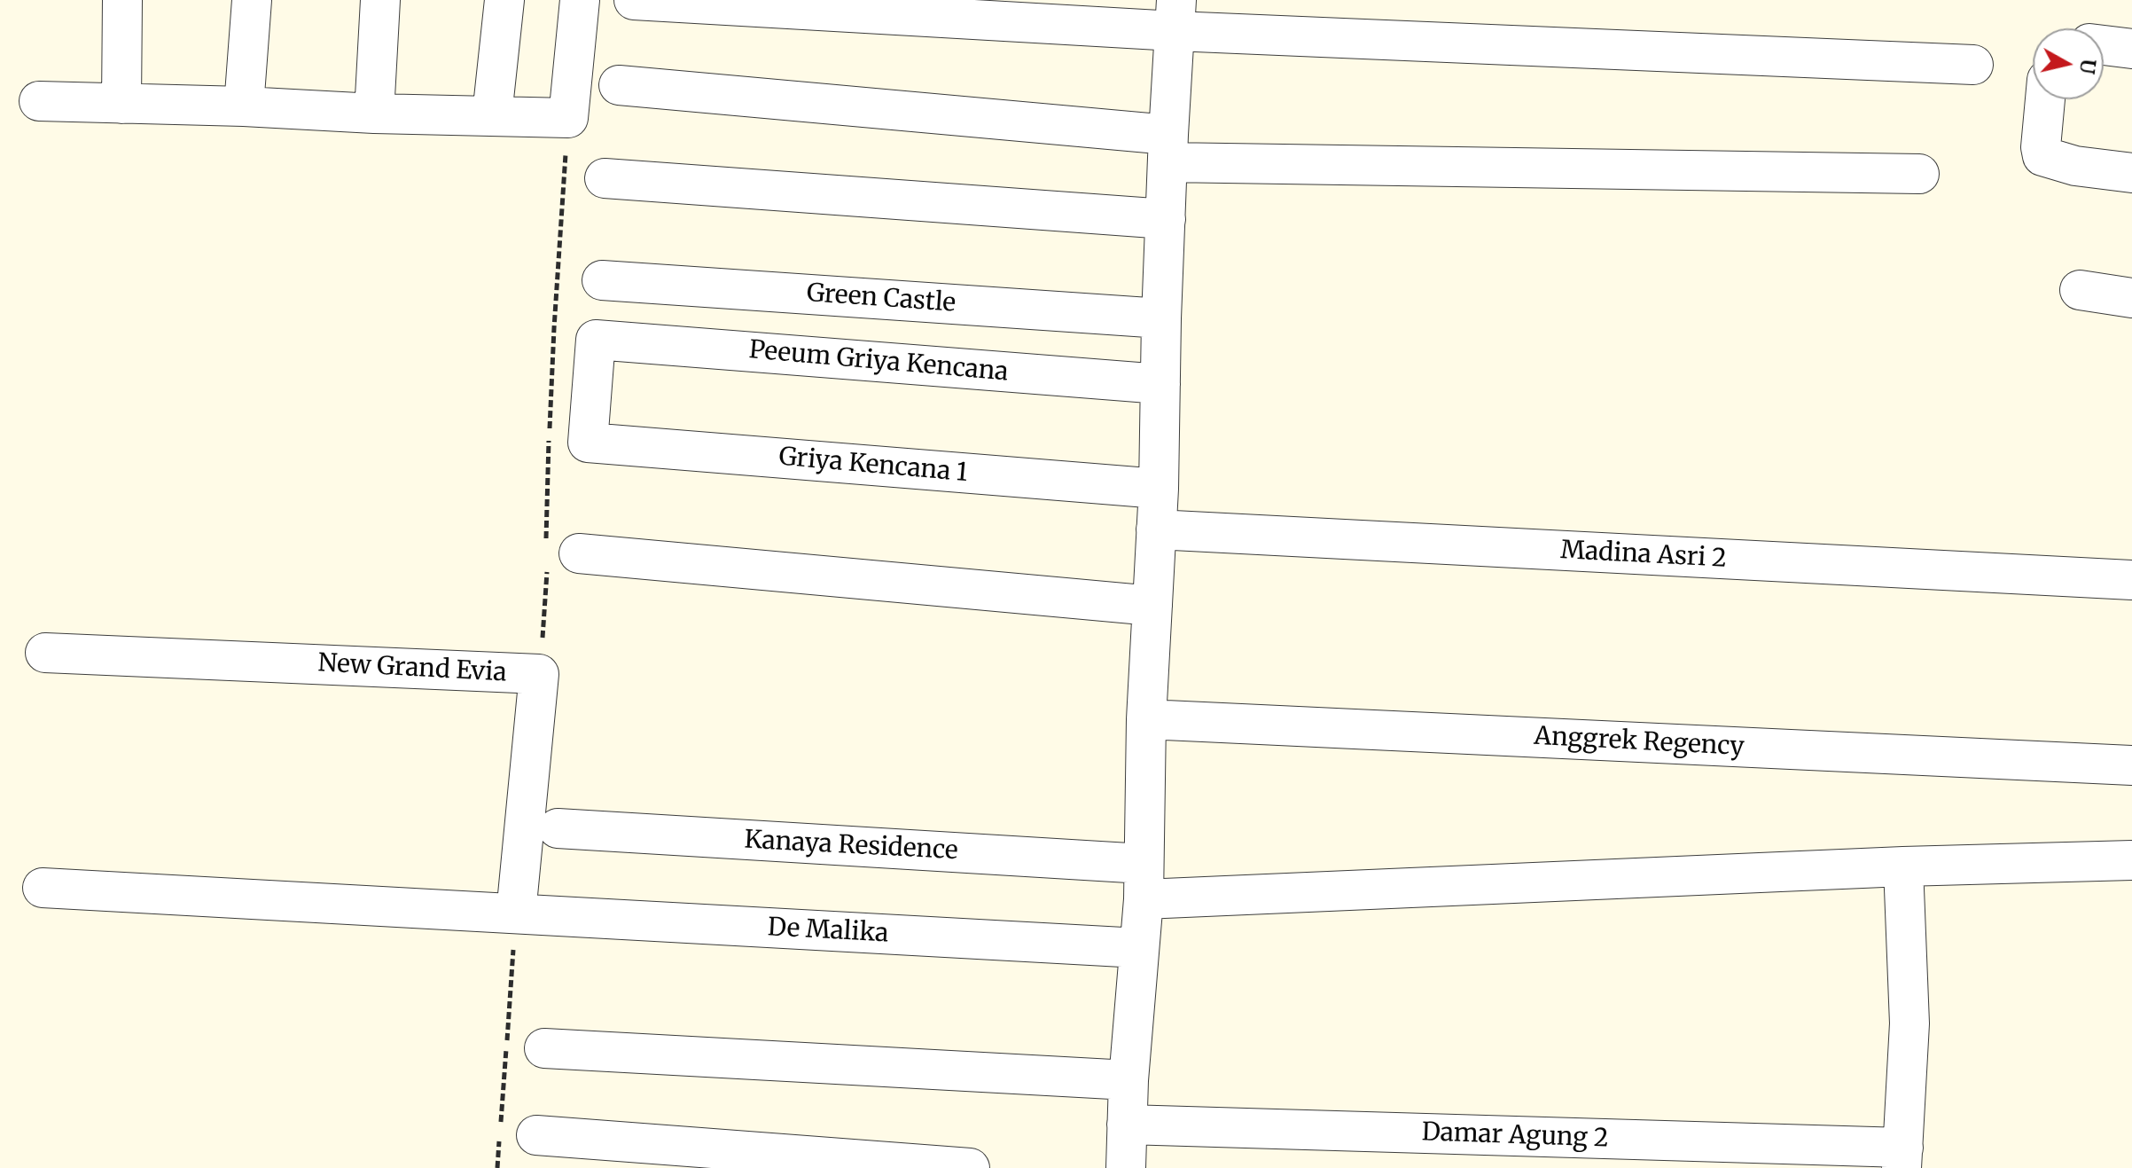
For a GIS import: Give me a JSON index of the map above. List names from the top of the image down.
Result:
{
  "streets": {
    "street": [
      "Green Castle",
      "Peeum Griya Kencana",
      "Griya Kencana 1",
      "Madina Asri 2",
      "New Grand Evia",
      "Anggrek Regency",
      "Kanaya Residence",
      "De Malika",
      "Damar Agung 2"
    ]
  },
  "crossings": [
    ["Peeum Griya Kencana", "Griya Kencana 1"],
    ["New Grand Evia", "De Malika"]
  ],
  "north": "right"
}
